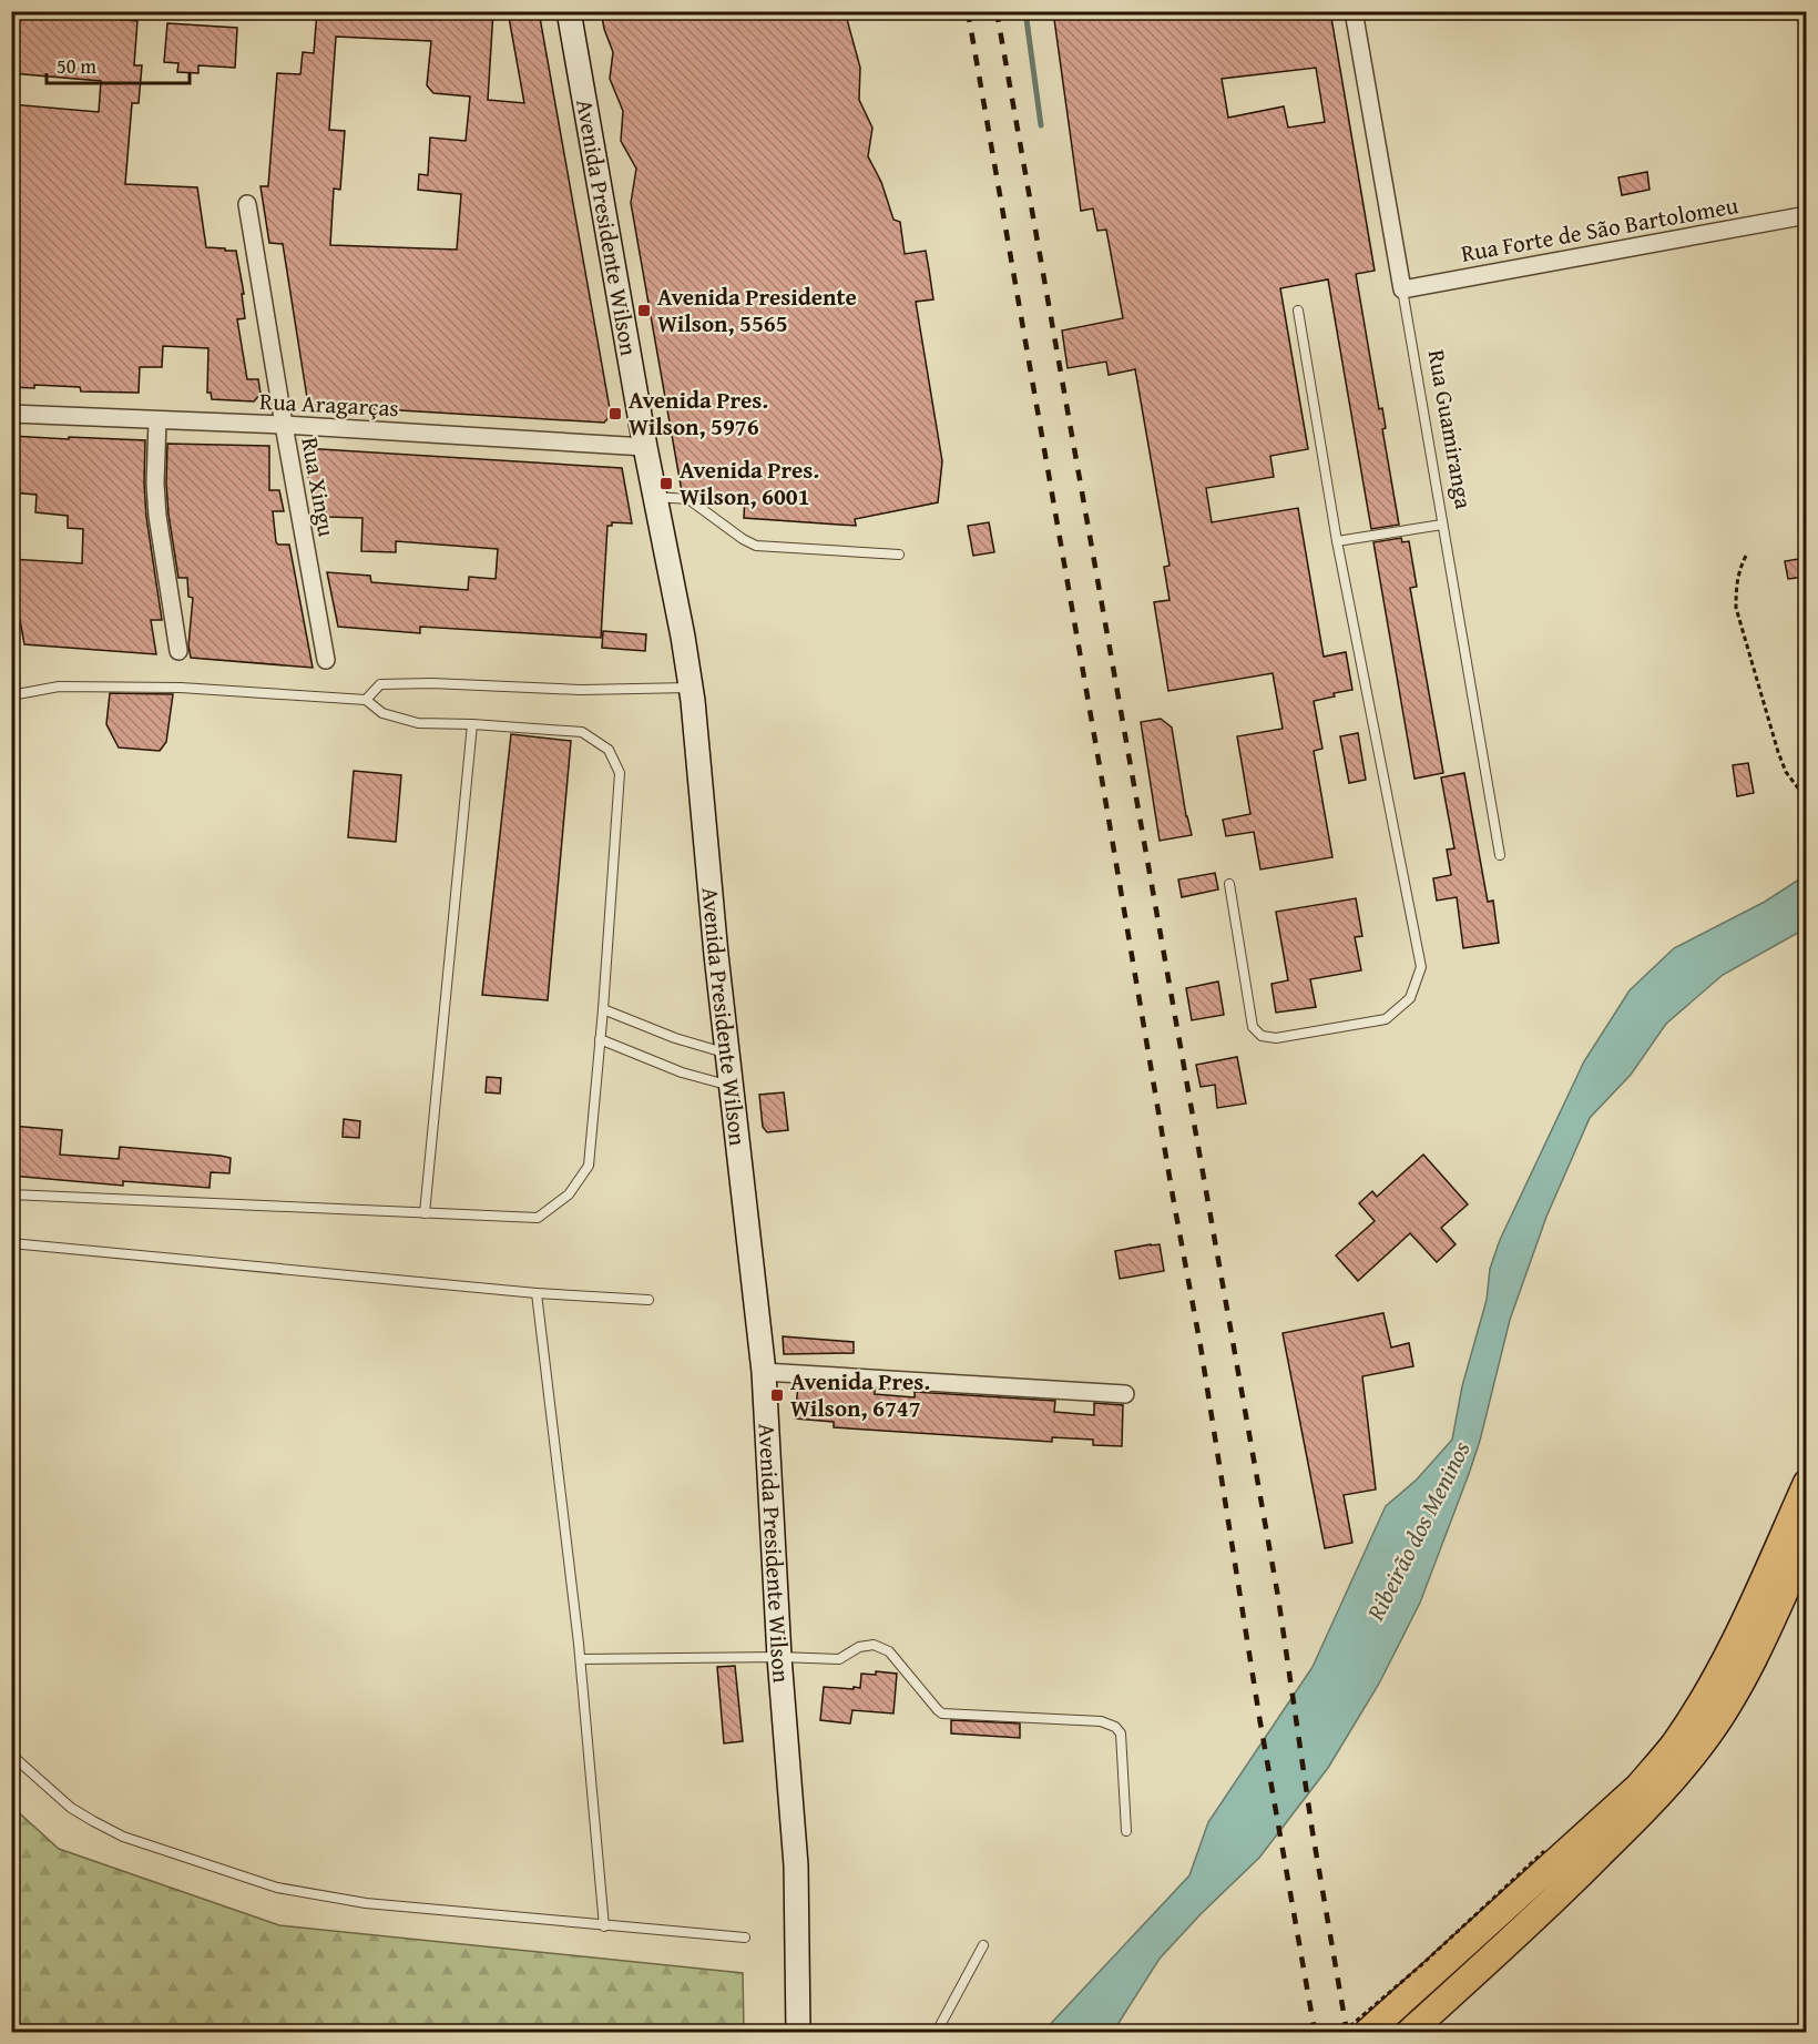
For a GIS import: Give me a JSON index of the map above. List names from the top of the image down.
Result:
{
  "streets": {
    "main road": ["Avenida Presidente Wilson"],
    "street": [
      "Rua Forte de São Bartolomeu",
      "Rua Aragarças",
      "Rua Guamiranga",
      "Rua Xingu"
    ]
  },
  "crossings": [
    ["Avenida Presidente Wilson", "Rua Aragarças"],
    ["Rua Forte de São Bartolomeu", "Rua Guamiranga"],
    ["Rua Aragarças", "Rua Xingu"]
  ],
  "water": ["Ribeirão dos Meninos"],
  "places": {
    "transit": [
      "Avenida Presidente Wilson, 5565",
      "Avenida Pres. Wilson, 5976",
      "Avenida Pres. Wilson, 6001",
      "Avenida Pres. Wilson, 6747"
    ]
  },
  "scale_bar": "50 m"
}
